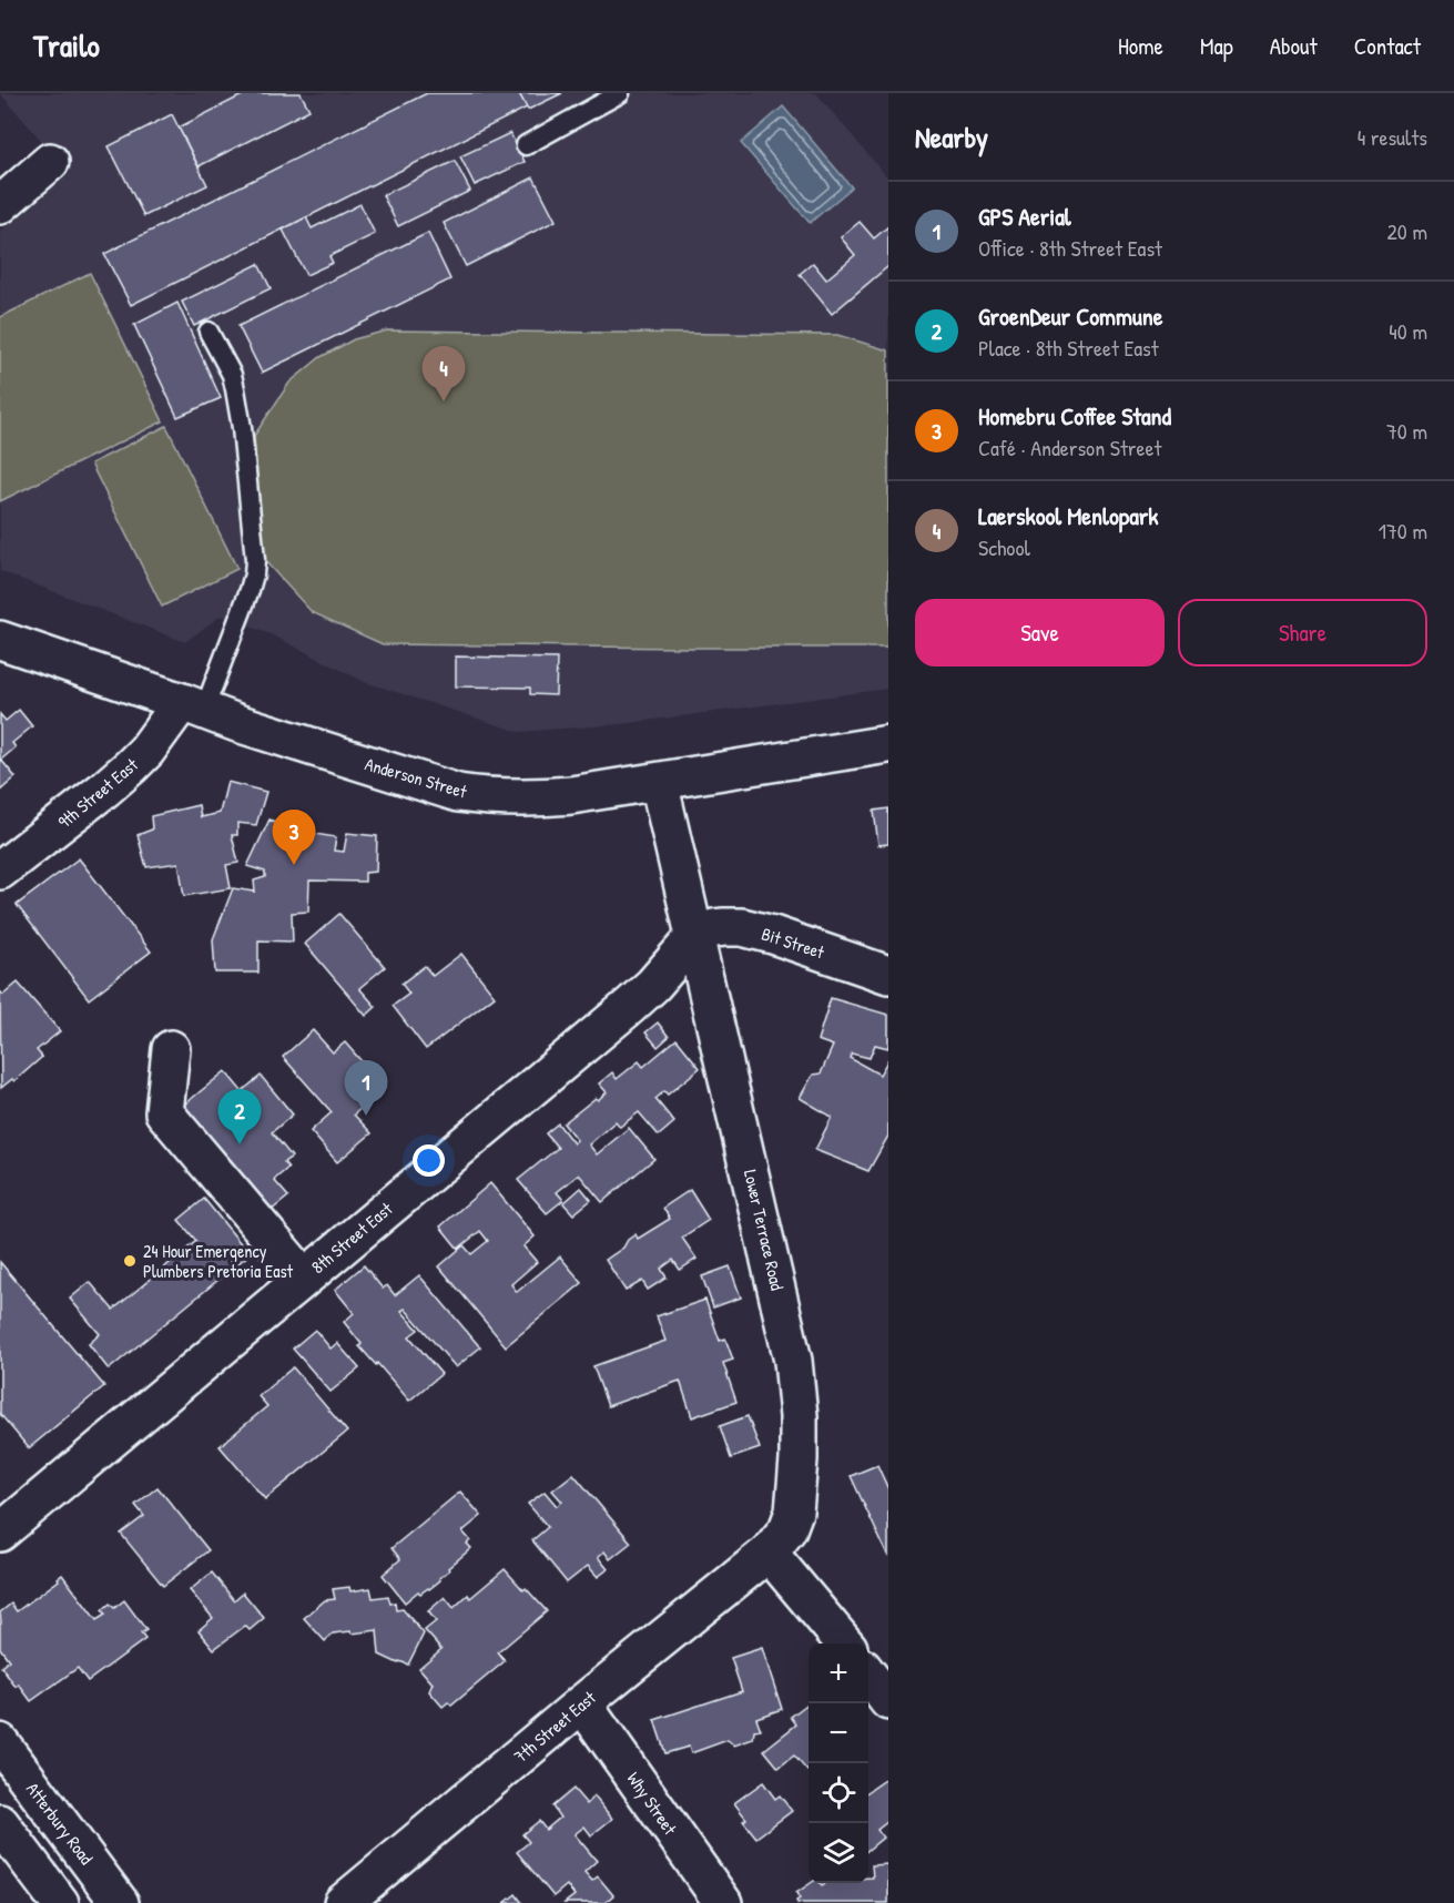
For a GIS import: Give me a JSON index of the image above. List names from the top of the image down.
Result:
{
  "streets": {
    "street": [
      "Anderson Street",
      "9th Street East",
      "Bit Street",
      "Lower Terrace Road",
      "8th Street East",
      "7th Street East",
      "Why Street",
      "Atterbury Road"
    ]
  },
  "crossings": [
    ["Anderson Street", "9th Street East"],
    ["Anderson Street", "Lower Terrace Road"],
    ["Bit Street", "Lower Terrace Road"],
    ["Bit Street", "8th Street East"],
    ["Lower Terrace Road", "8th Street East"],
    ["Lower Terrace Road", "7th Street East"],
    ["7th Street East", "Why Street"]
  ],
  "places": ["24 Hour Emergency Plumbers Pretoria East"],
  "page": {
    "header": "Trailo",
    "nav": [
      "Home",
      "Map",
      "About",
      "Contact"
    ],
    "heading": ["Nearby", "4 results"],
    "list": [
      {
        "mark": "1",
        "name": "GPS Aerial",
        "note": "Office · 8th Street East",
        "value": "20 m"
      },
      {
        "mark": "2",
        "name": "GroenDeur Commune",
        "note": "Place · 8th Street East",
        "value": "40 m"
      },
      {
        "mark": "3",
        "name": "Homebru Coffee Stand",
        "note": "Café · Anderson Street",
        "value": "70 m"
      },
      {
        "mark": "4",
        "name": "Laerskool Menlopark",
        "note": "School",
        "value": "170 m"
      }
    ],
    "pins": [
      "4",
      "3",
      "1",
      "2"
    ],
    "buttons": ["Save", "Share"],
    "map_buttons": ["+", "−"]
  }
}
